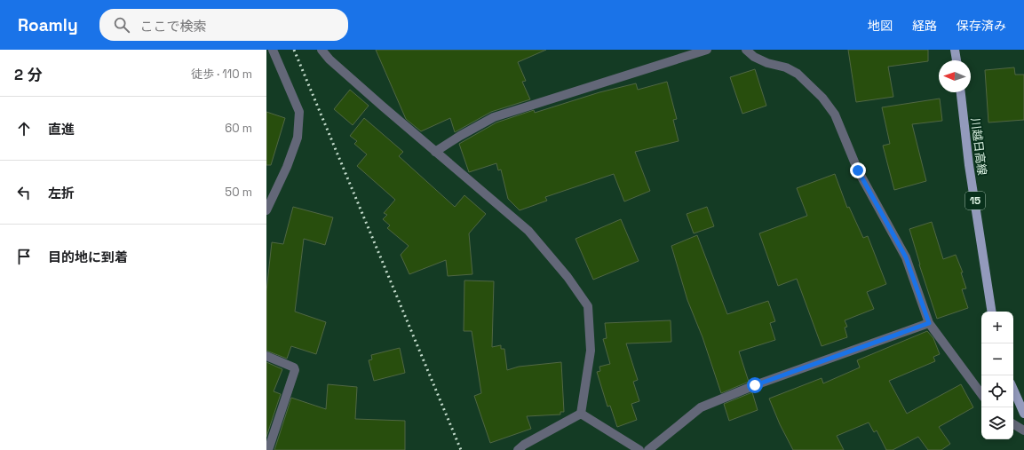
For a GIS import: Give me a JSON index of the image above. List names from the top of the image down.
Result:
{
  "streets": {
    "main road": ["川越日高線", "15"]
  },
  "north": "left",
  "page": {
    "header": "Roamly",
    "search": "ここで検索",
    "nav": ["地図", "経路", "保存済み"],
    "heading": ["2 分", "徒歩 · 110 m"],
    "list": [
      ["直進", "60 m"],
      ["左折", "50 m"],
      "目的地に到着"
    ],
    "map_buttons": ["+", "−"]
  }
}
